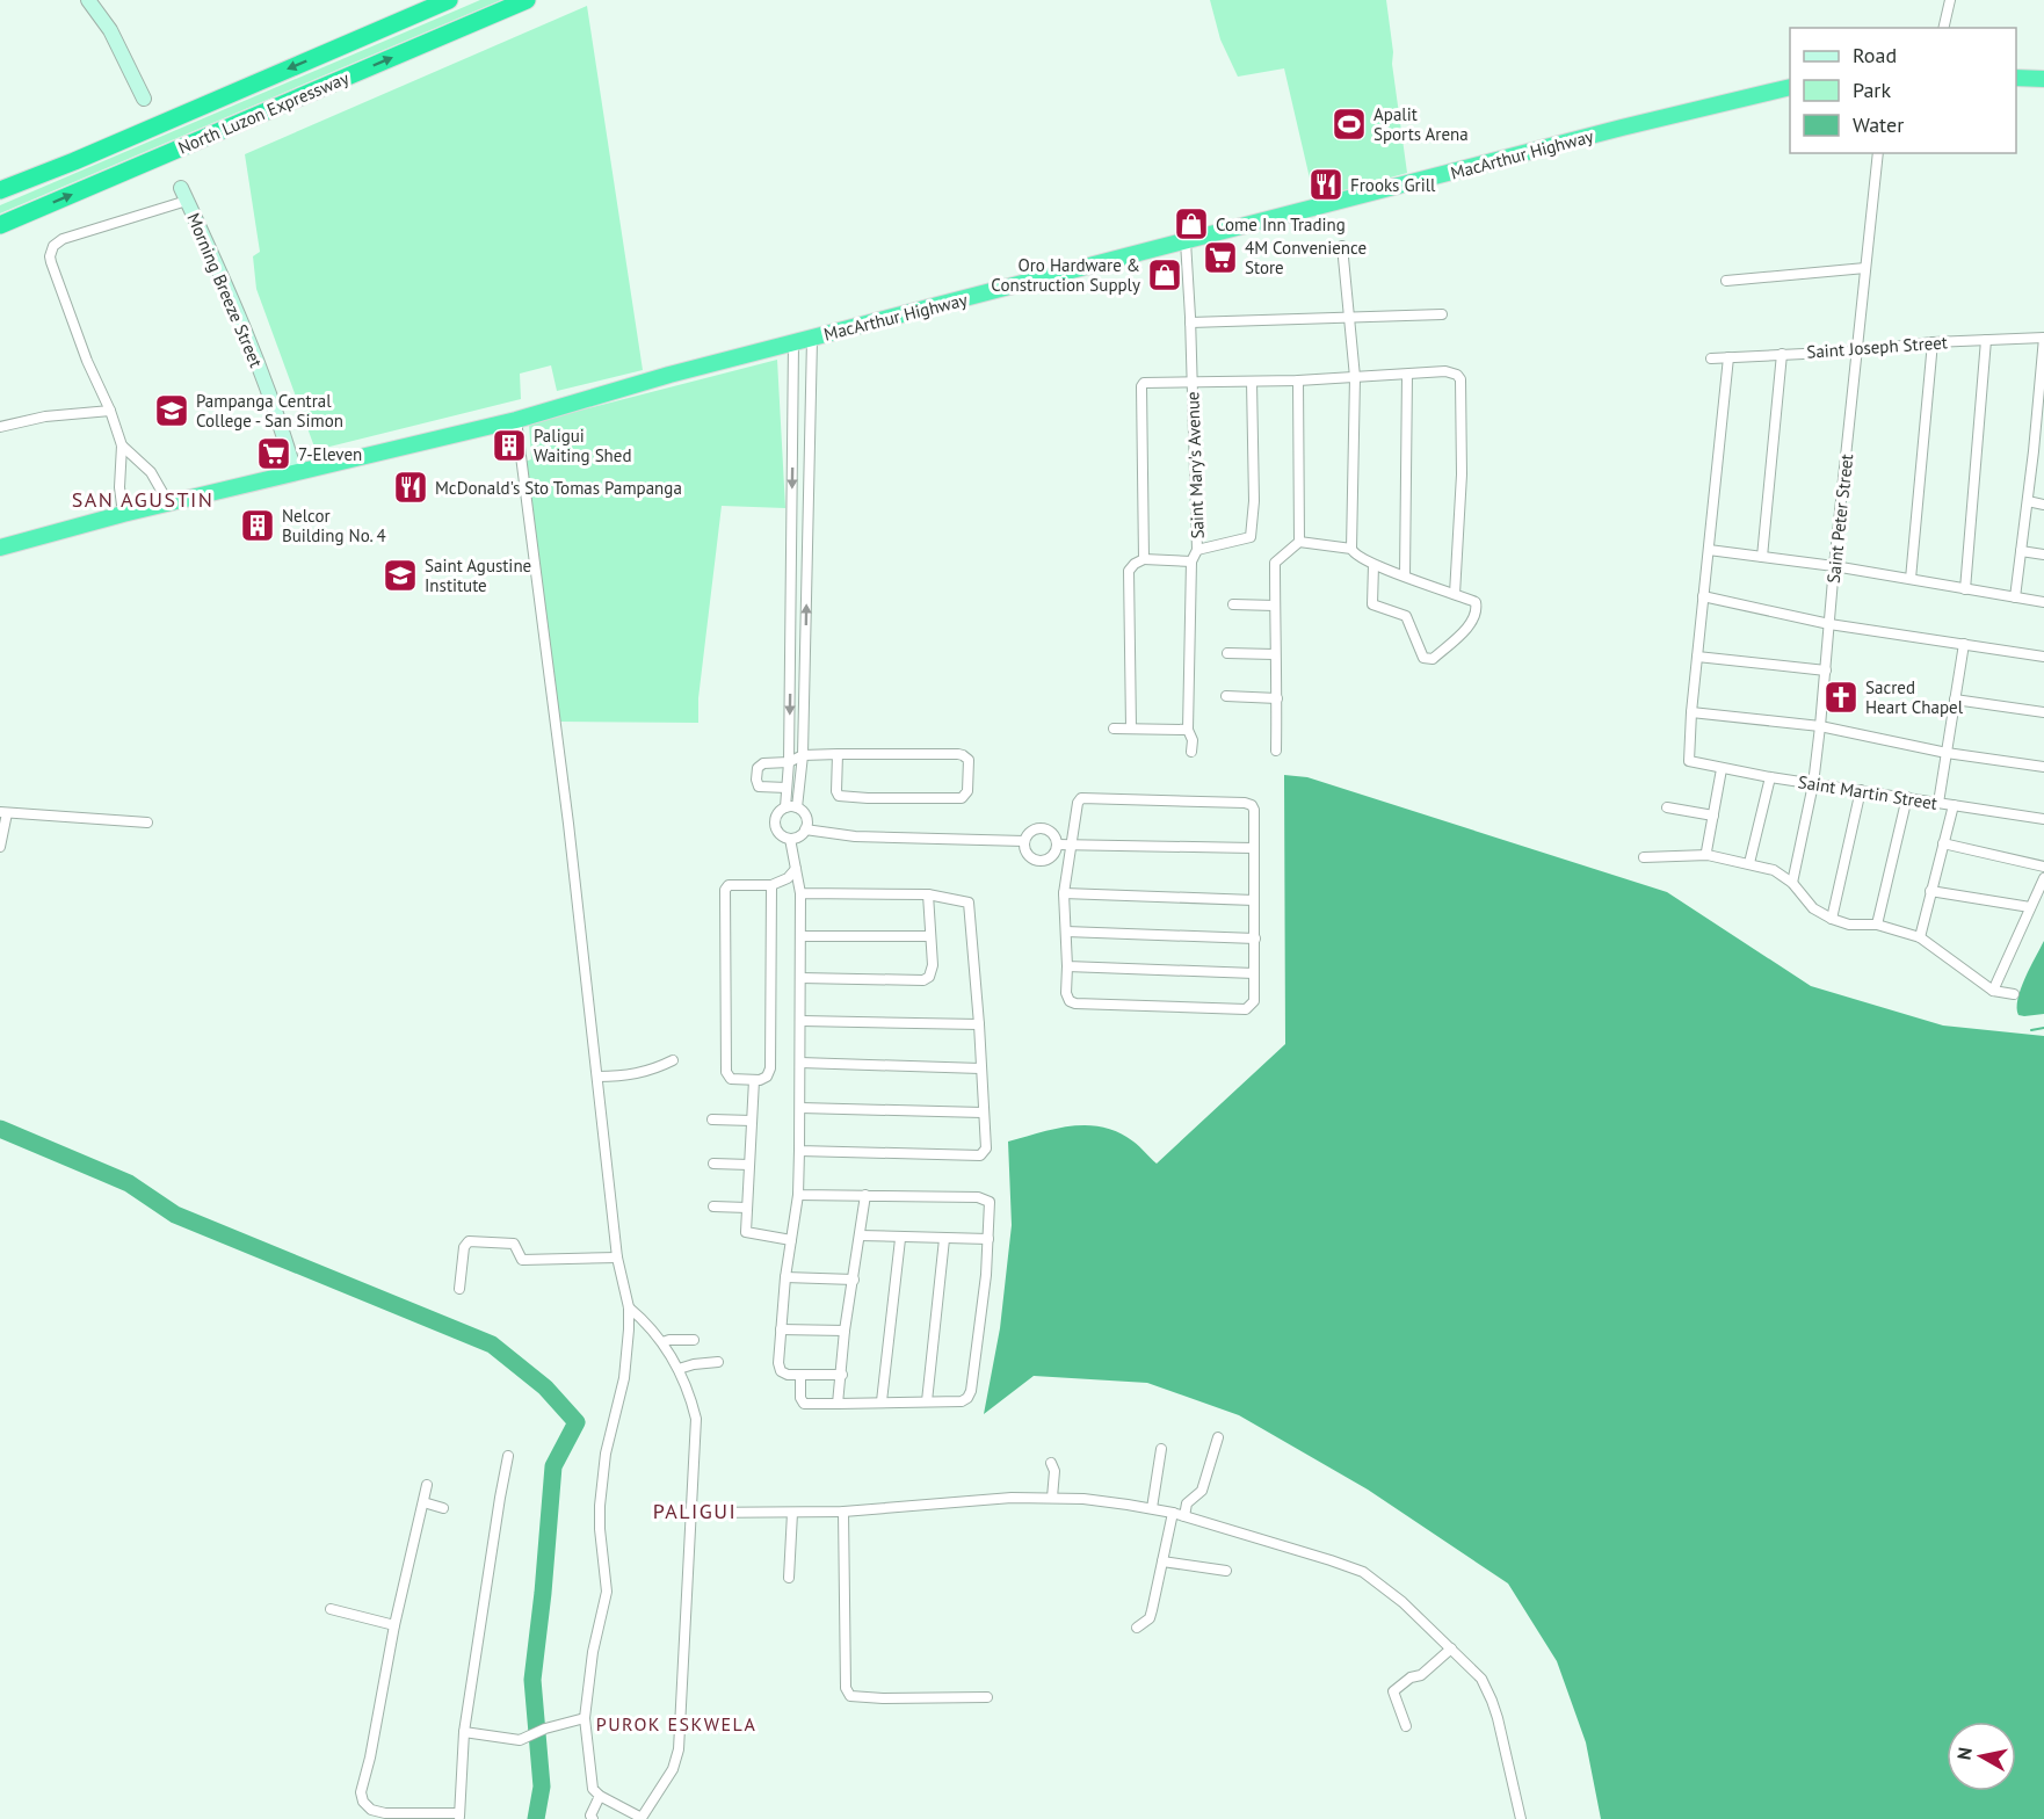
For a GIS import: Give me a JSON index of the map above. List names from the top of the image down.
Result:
{
  "streets": {
    "highway": ["North Luzon Expressway", "MacArthur Highway"],
    "main road": ["Morning Breeze Street"],
    "street": [
      "Saint Joseph Street",
      "Saint Mary's Avenue",
      "Saint Peter Street",
      "Saint Martin Street"
    ]
  },
  "crossings": [
    ["MacArthur Highway", "Morning Breeze Street"],
    ["MacArthur Highway", "Saint Mary's Avenue"],
    ["Saint Joseph Street", "Saint Peter Street"],
    ["Saint Peter Street", "Saint Martin Street"]
  ],
  "districts": ["SAN AGUSTIN", "PALIGUI", "PUROK ESKWELA"],
  "places": {
    "sports": ["Apalit Sports Arena"],
    "restaurant": ["Frooks Grill", "McDonald's Sto Tomas Pampanga"],
    "shop": ["Come Inn Trading", "Oro Hardware & Construction Supply"],
    "supermarket": ["4M Convenience Store", "7-Eleven"],
    "school or university": ["Pampanga Central College - San Simon", "Saint Agustine Institute"],
    "building": ["Paligui Waiting Shed", "Nelcor Building No. 4"],
    "church": ["Sacred Heart Chapel"]
  },
  "legend": ["Road", "Park", "Water"],
  "north": "left"
}
